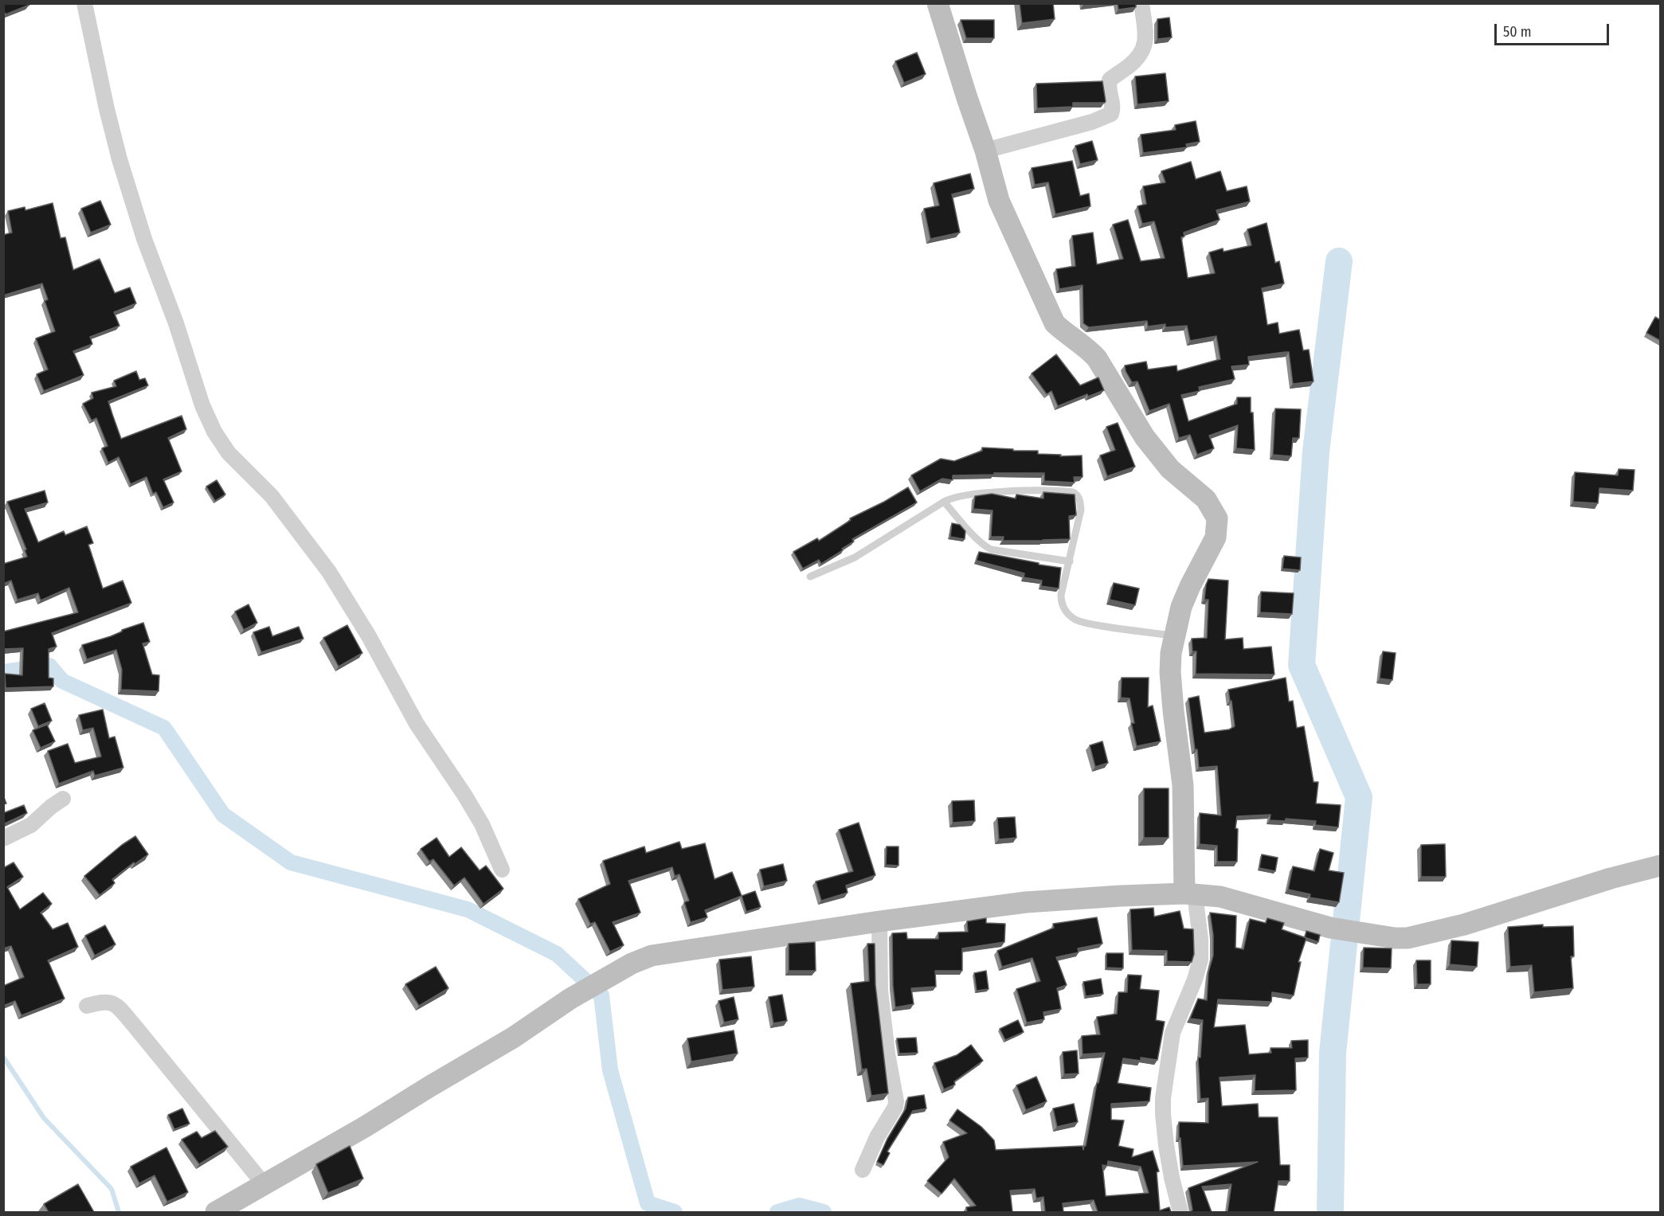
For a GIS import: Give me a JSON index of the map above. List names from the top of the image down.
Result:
{
  "scale_bar": "50 m"
}
